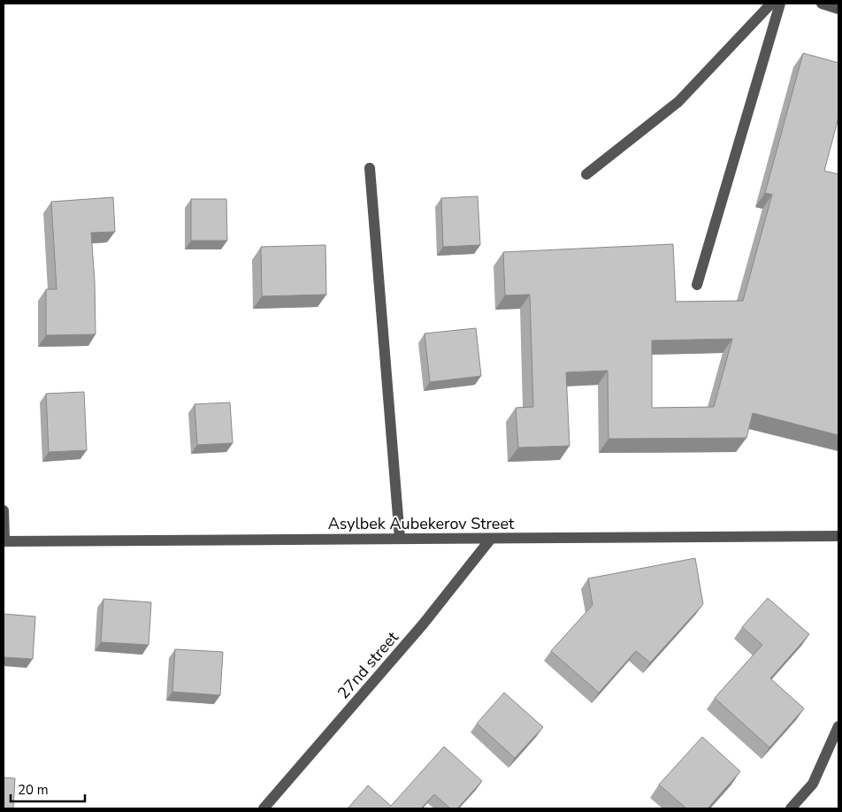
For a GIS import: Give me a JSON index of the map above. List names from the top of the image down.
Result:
{
  "streets": {
    "street": ["Asylbek Aubekerov Street", "27nd street"]
  },
  "crossings": [
    ["Asylbek Aubekerov Street", "27nd street"]
  ],
  "scale_bar": "20 m"
}
